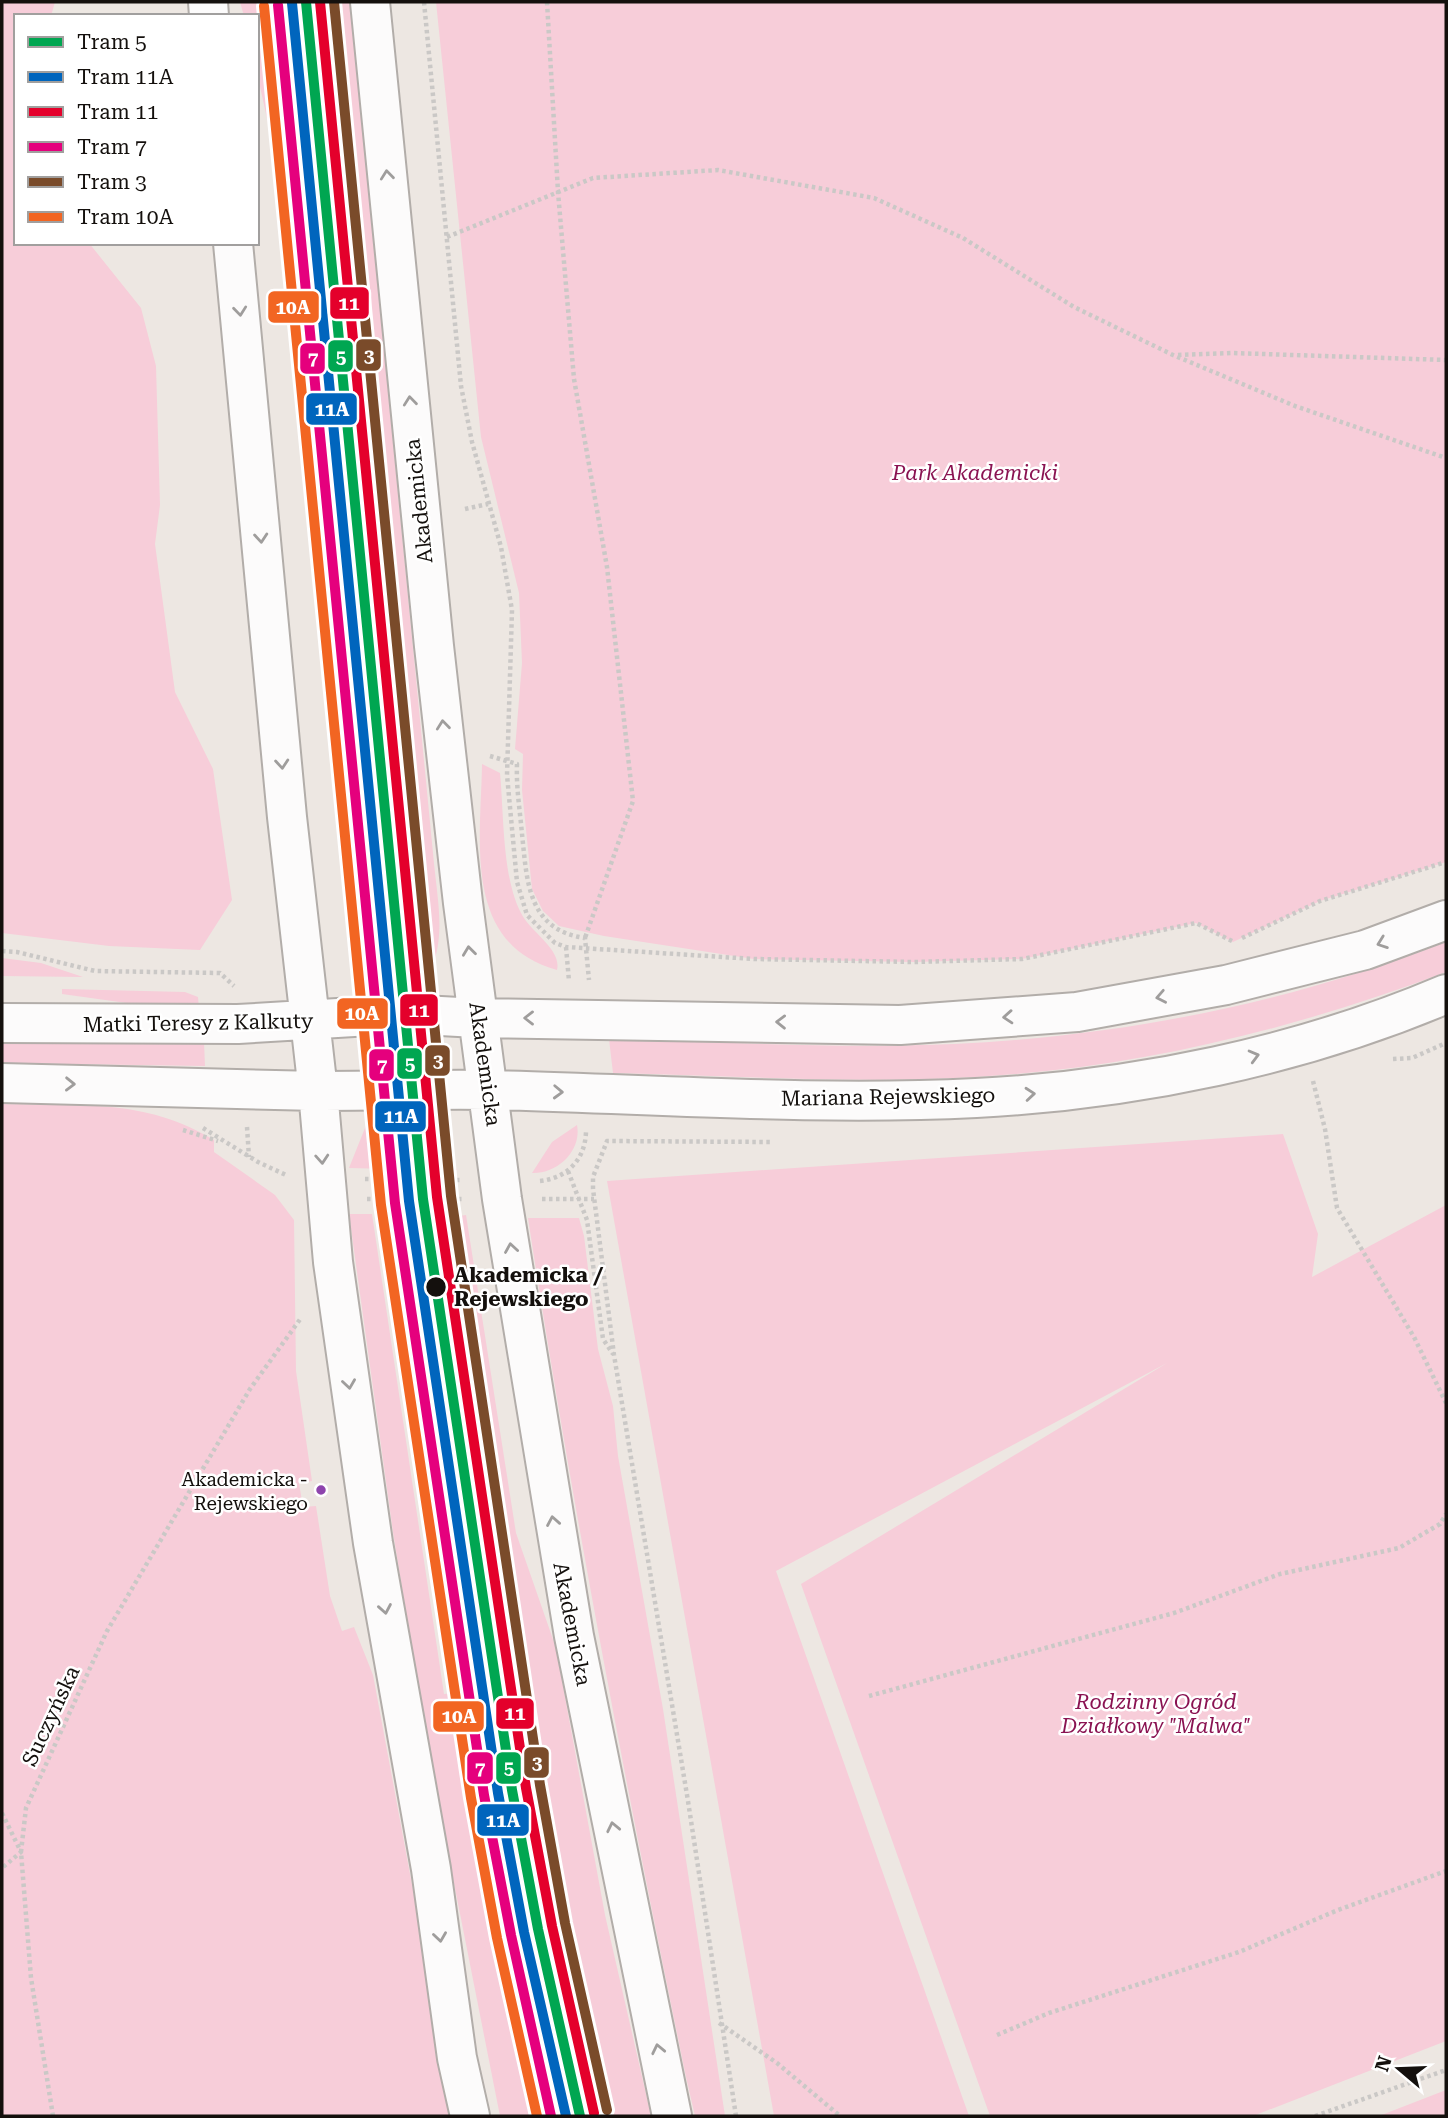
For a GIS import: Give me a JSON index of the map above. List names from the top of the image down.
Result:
{
  "streets": {
    "street": ["Akademicka", "Matki Teresy z Kalkuty", "Mariana Rejewskiego"],
    "path": ["Suczyńska"]
  },
  "crossings": [
    ["Akademicka", "Matki Teresy z Kalkuty"],
    ["Akademicka", "Mariana Rejewskiego"]
  ],
  "parks": ["Park Akademicki", "Rodzinny Ogród Działkowy \"Malwa\""],
  "places": ["Akademicka / Rejewskiego", "Akademicka - Rejewskiego"],
  "lines": [
    "tram line 5",
    "tram line 11",
    "tram line 3",
    "tram line 11A",
    "tram line 7",
    "tram line 10A"
  ],
  "legend": [
    "Tram 5",
    "Tram 11A",
    "Tram 11",
    "Tram 7",
    "Tram 3",
    "Tram 10A"
  ],
  "north": "left"
}
